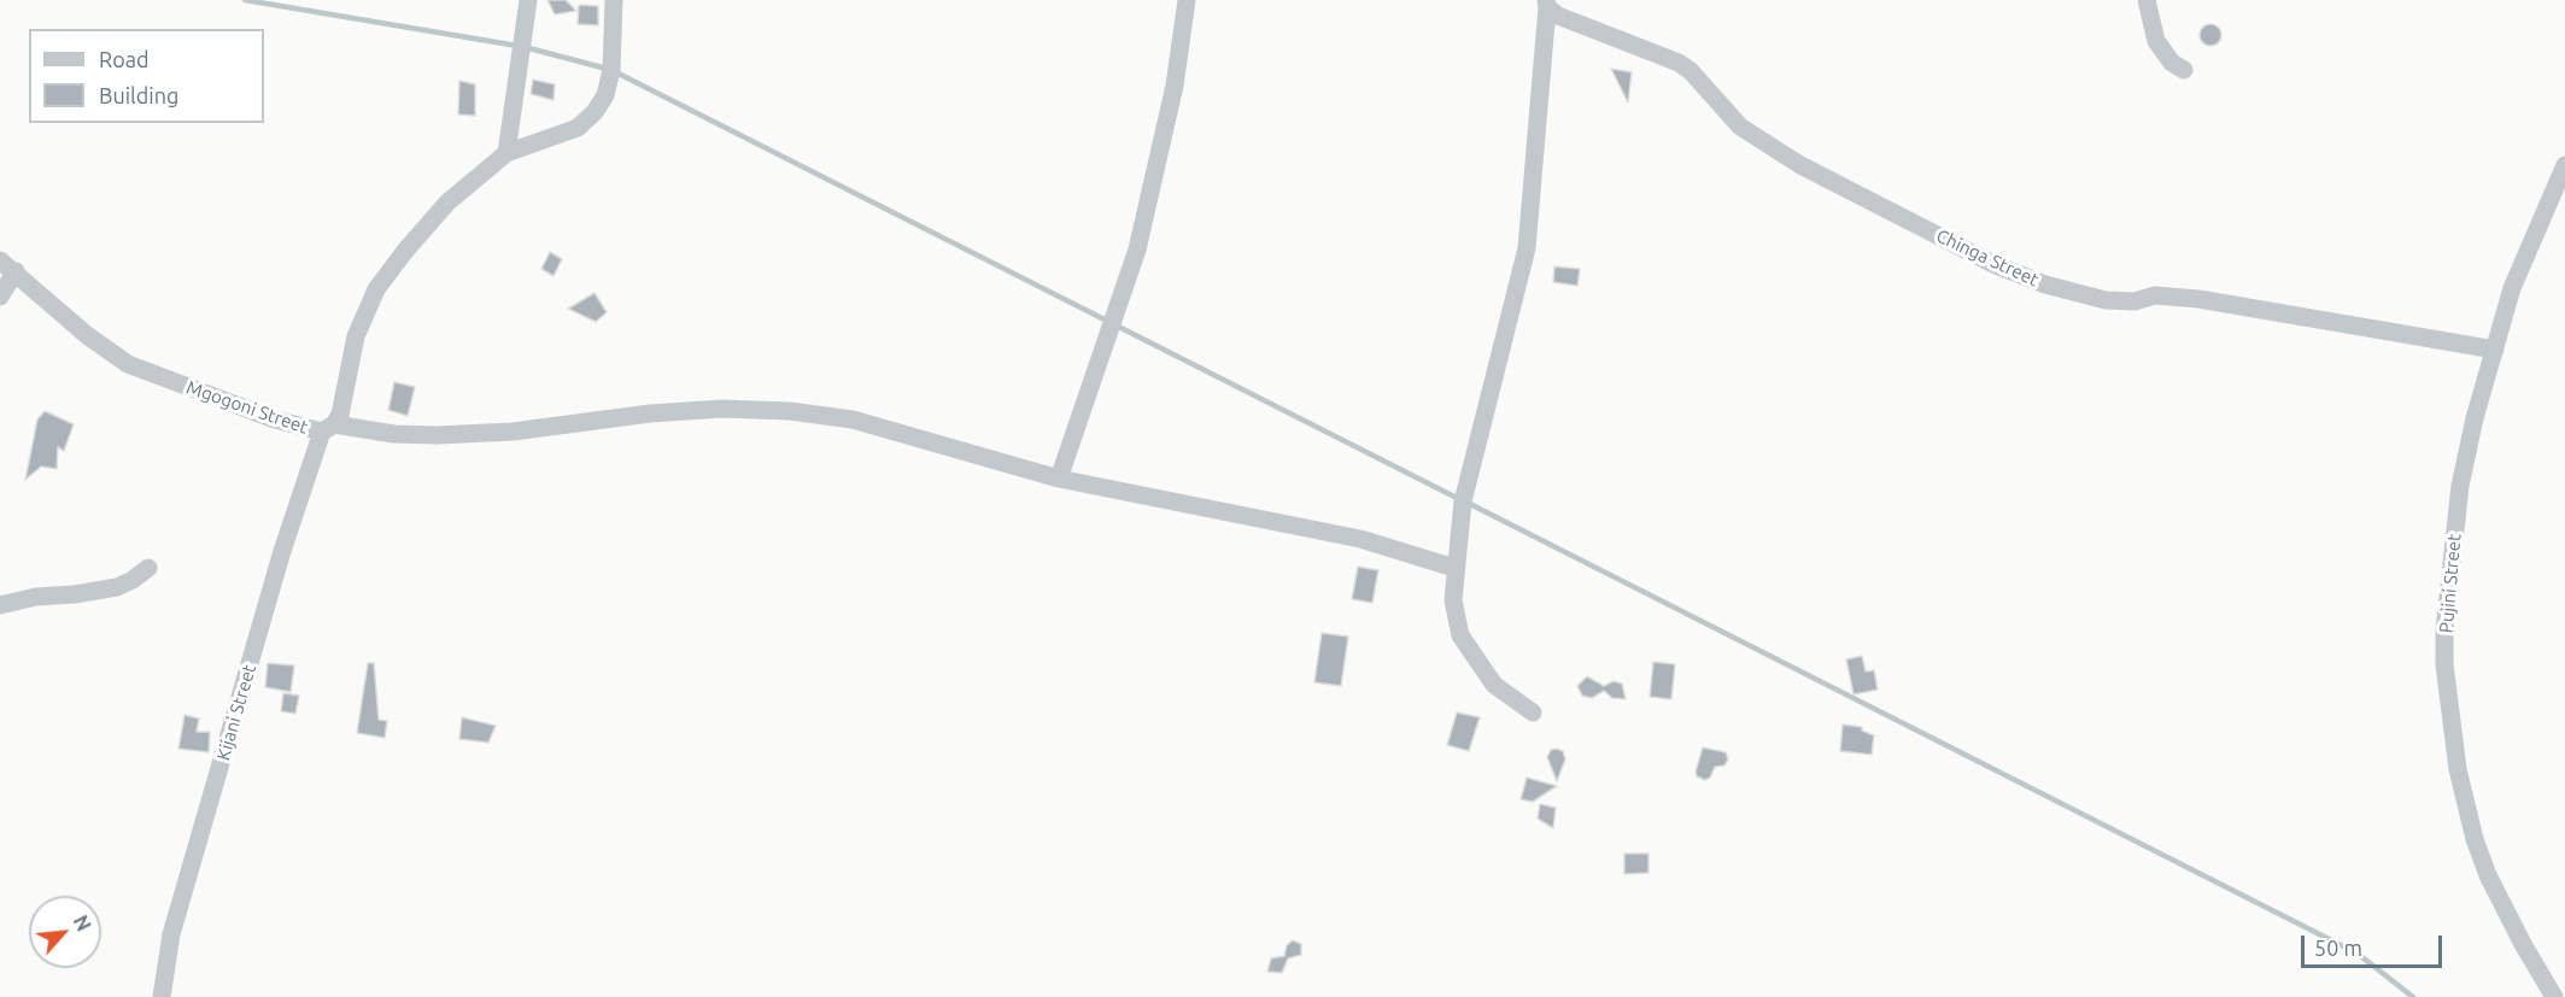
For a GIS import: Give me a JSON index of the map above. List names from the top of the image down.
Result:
{
  "streets": {
    "street": [
      "Chinga Street",
      "Mgogoni Street",
      "Pujini Street",
      "Kijani Street"
    ]
  },
  "crossings": [
    ["Chinga Street", "Pujini Street"],
    ["Mgogoni Street", "Kijani Street"]
  ],
  "legend": ["Road", "Building"],
  "scale_bar": "50 m",
  "north": "top right"
}
